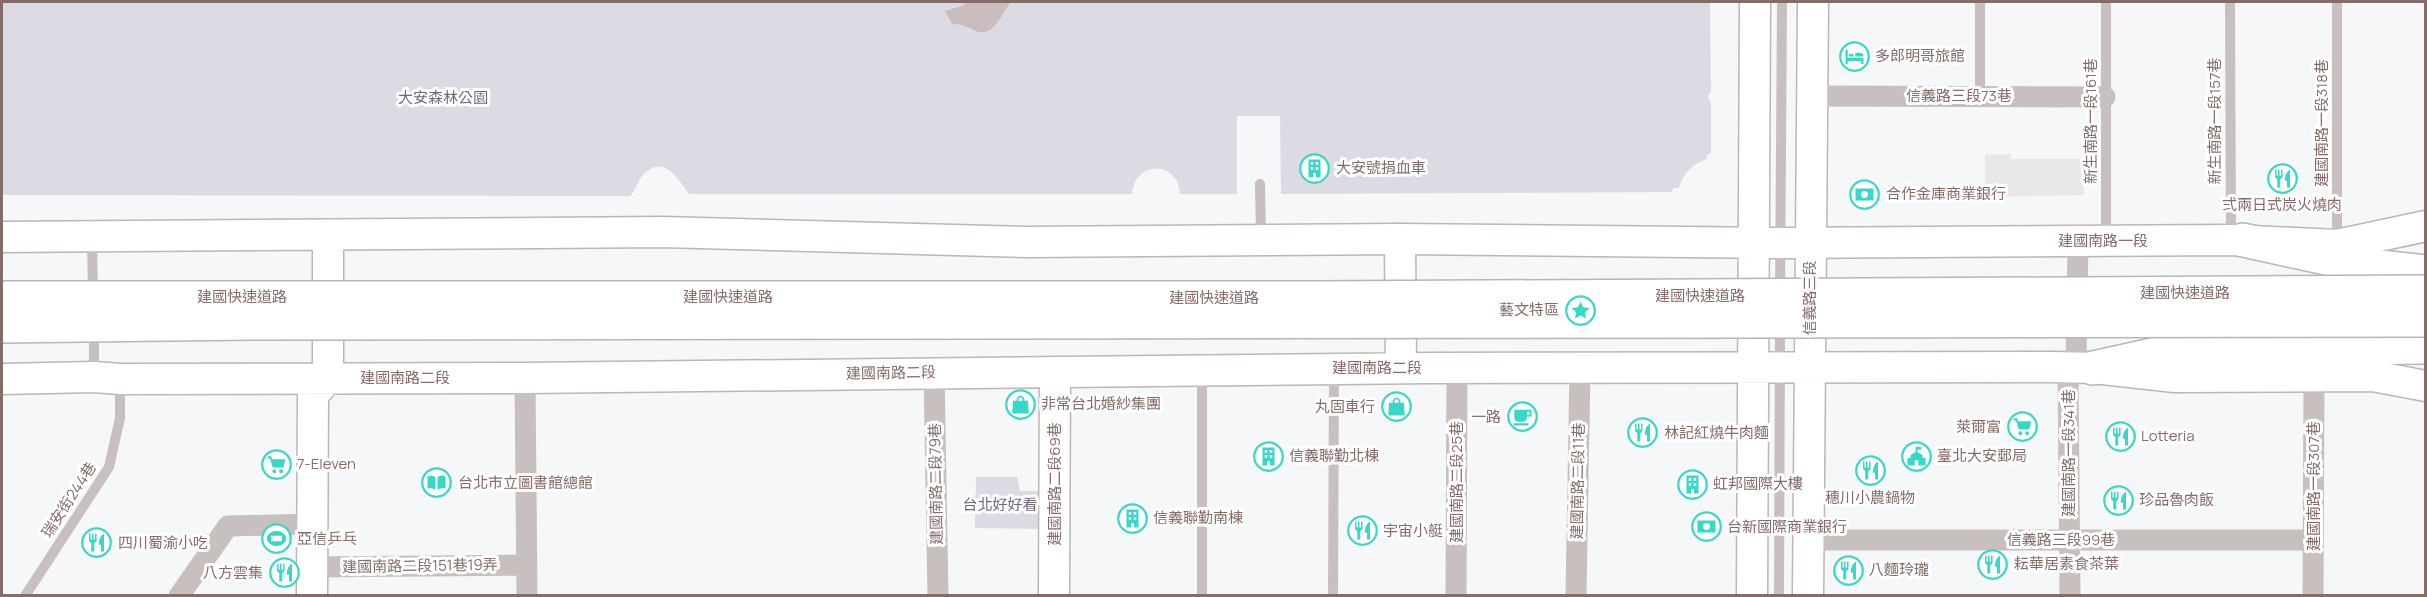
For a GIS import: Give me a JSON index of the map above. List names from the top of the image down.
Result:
{
  "streets": {
    "highway": ["建國快速道路"],
    "street": [
      "信義路三段73巷",
      "建國南路一段",
      "信義路三段",
      "建國南路二段",
      "建國南路一段341巷",
      "建國南路二段11巷",
      "建國南路二段25巷",
      "建國南路二段79巷",
      "建國南路二段69巷",
      "建國南路一段307巷",
      "信義路三段99巷",
      "建國南路二段151巷19弄"
    ],
    "lane": [
      "新生南路一段161巷",
      "新生南路一段157巷",
      "建國南路一段318巷",
      "瑞安街244巷"
    ]
  },
  "crossings": [
    ["信義路三段73巷", "新生南路一段161巷"],
    ["信義路三段73巷", "信義路三段"],
    ["新生南路一段161巷", "建國南路一段"],
    ["新生南路一段161巷", "建國南路一段341巷"],
    ["新生南路一段157巷", "建國南路一段"],
    ["建國南路一段318巷", "建國南路一段"],
    ["建國南路一段", "信義路三段"],
    ["建國南路一段", "建國南路一段341巷"],
    ["信義路三段", "信義路三段99巷"],
    ["建國南路二段", "建國南路二段11巷"],
    ["建國南路二段", "建國南路二段25巷"],
    ["建國南路二段", "建國南路二段79巷"],
    ["建國南路二段", "建國南路二段69巷"],
    ["建國南路二段", "瑞安街244巷"],
    ["建國南路一段341巷", "信義路三段99巷"],
    ["建國南路一段307巷", "信義路三段99巷"]
  ],
  "parks": ["大安森林公園", "台北好好看"],
  "places": {
    "hotel": ["多郎明哥旅館"],
    "building": [
      "大安號捐血車",
      "信義聯勤北棟",
      "虹邦國際大樓",
      "信義聯勤南棟"
    ],
    "restaurant": [
      "弍兩日式炭火燒肉",
      "林記紅燒牛肉麵",
      "Lotteria",
      "穗川小農鍋物",
      "珍品魯肉飯",
      "宇宙小艇",
      "四川蜀渝小吃",
      "耘華居素食茶葉",
      "八麵玲瓏",
      "八方雲集"
    ],
    "bank": ["合作金庫商業銀行", "台新國際商業銀行"],
    "place": ["藝文特區"],
    "shop": ["非常台北婚紗集團", "丸固車行"],
    "cafe": ["一路"],
    "supermarket": ["萊爾富", "7-Eleven"],
    "public building": ["臺北大安郵局"],
    "library": ["台北市立圖書館總館"],
    "sports": ["亞信乒乓"]
  }
}
